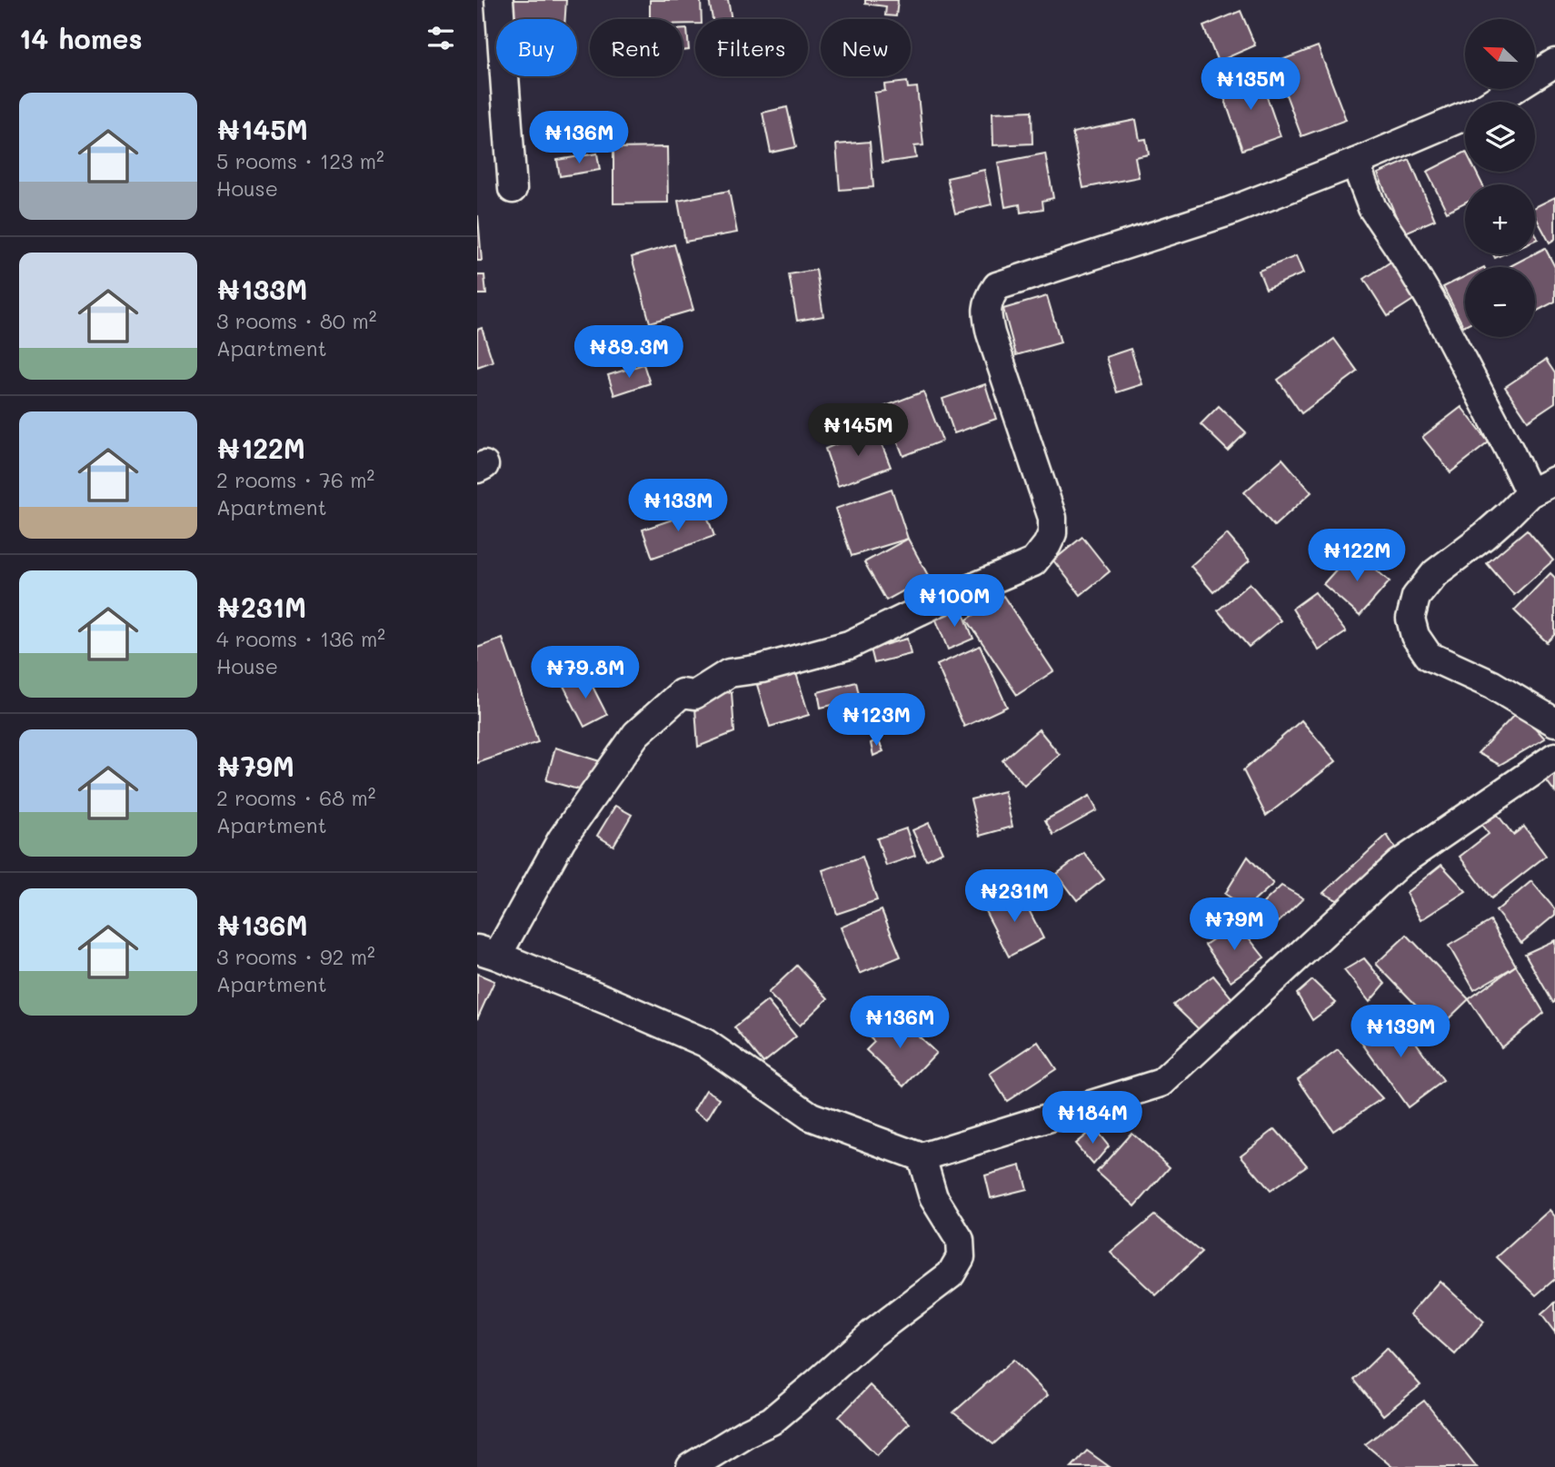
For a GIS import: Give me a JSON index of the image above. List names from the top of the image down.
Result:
{
  "north": "top left",
  "page": {
    "heading": "14 homes",
    "map_buttons": ["+", "−"],
    "chip": [
      "Buy",
      "Rent",
      "Filters",
      "New"
    ],
    "price": [
      "₦135M",
      "₦136M",
      "₦89.3M",
      "₦145M",
      "₦133M",
      "₦122M",
      "₦100M",
      "₦79.8M",
      "₦123M",
      "₦231M",
      "₦79M",
      "₦136M",
      "₦139M",
      "₦184M"
    ],
    "list": [
      {
        "name": "₦145M",
        "note": "5 rooms · 123 m² · House"
      },
      {
        "name": "₦133M",
        "note": "3 rooms · 80 m² · Apartment"
      },
      {
        "name": "₦122M",
        "note": "2 rooms · 76 m² · Apartment"
      },
      {
        "name": "₦231M",
        "note": "4 rooms · 136 m² · House"
      },
      {
        "name": "₦79M",
        "note": "2 rooms · 68 m² · Apartment"
      },
      {
        "name": "₦136M",
        "note": "3 rooms · 92 m² · Apartment"
      }
    ]
  }
}
